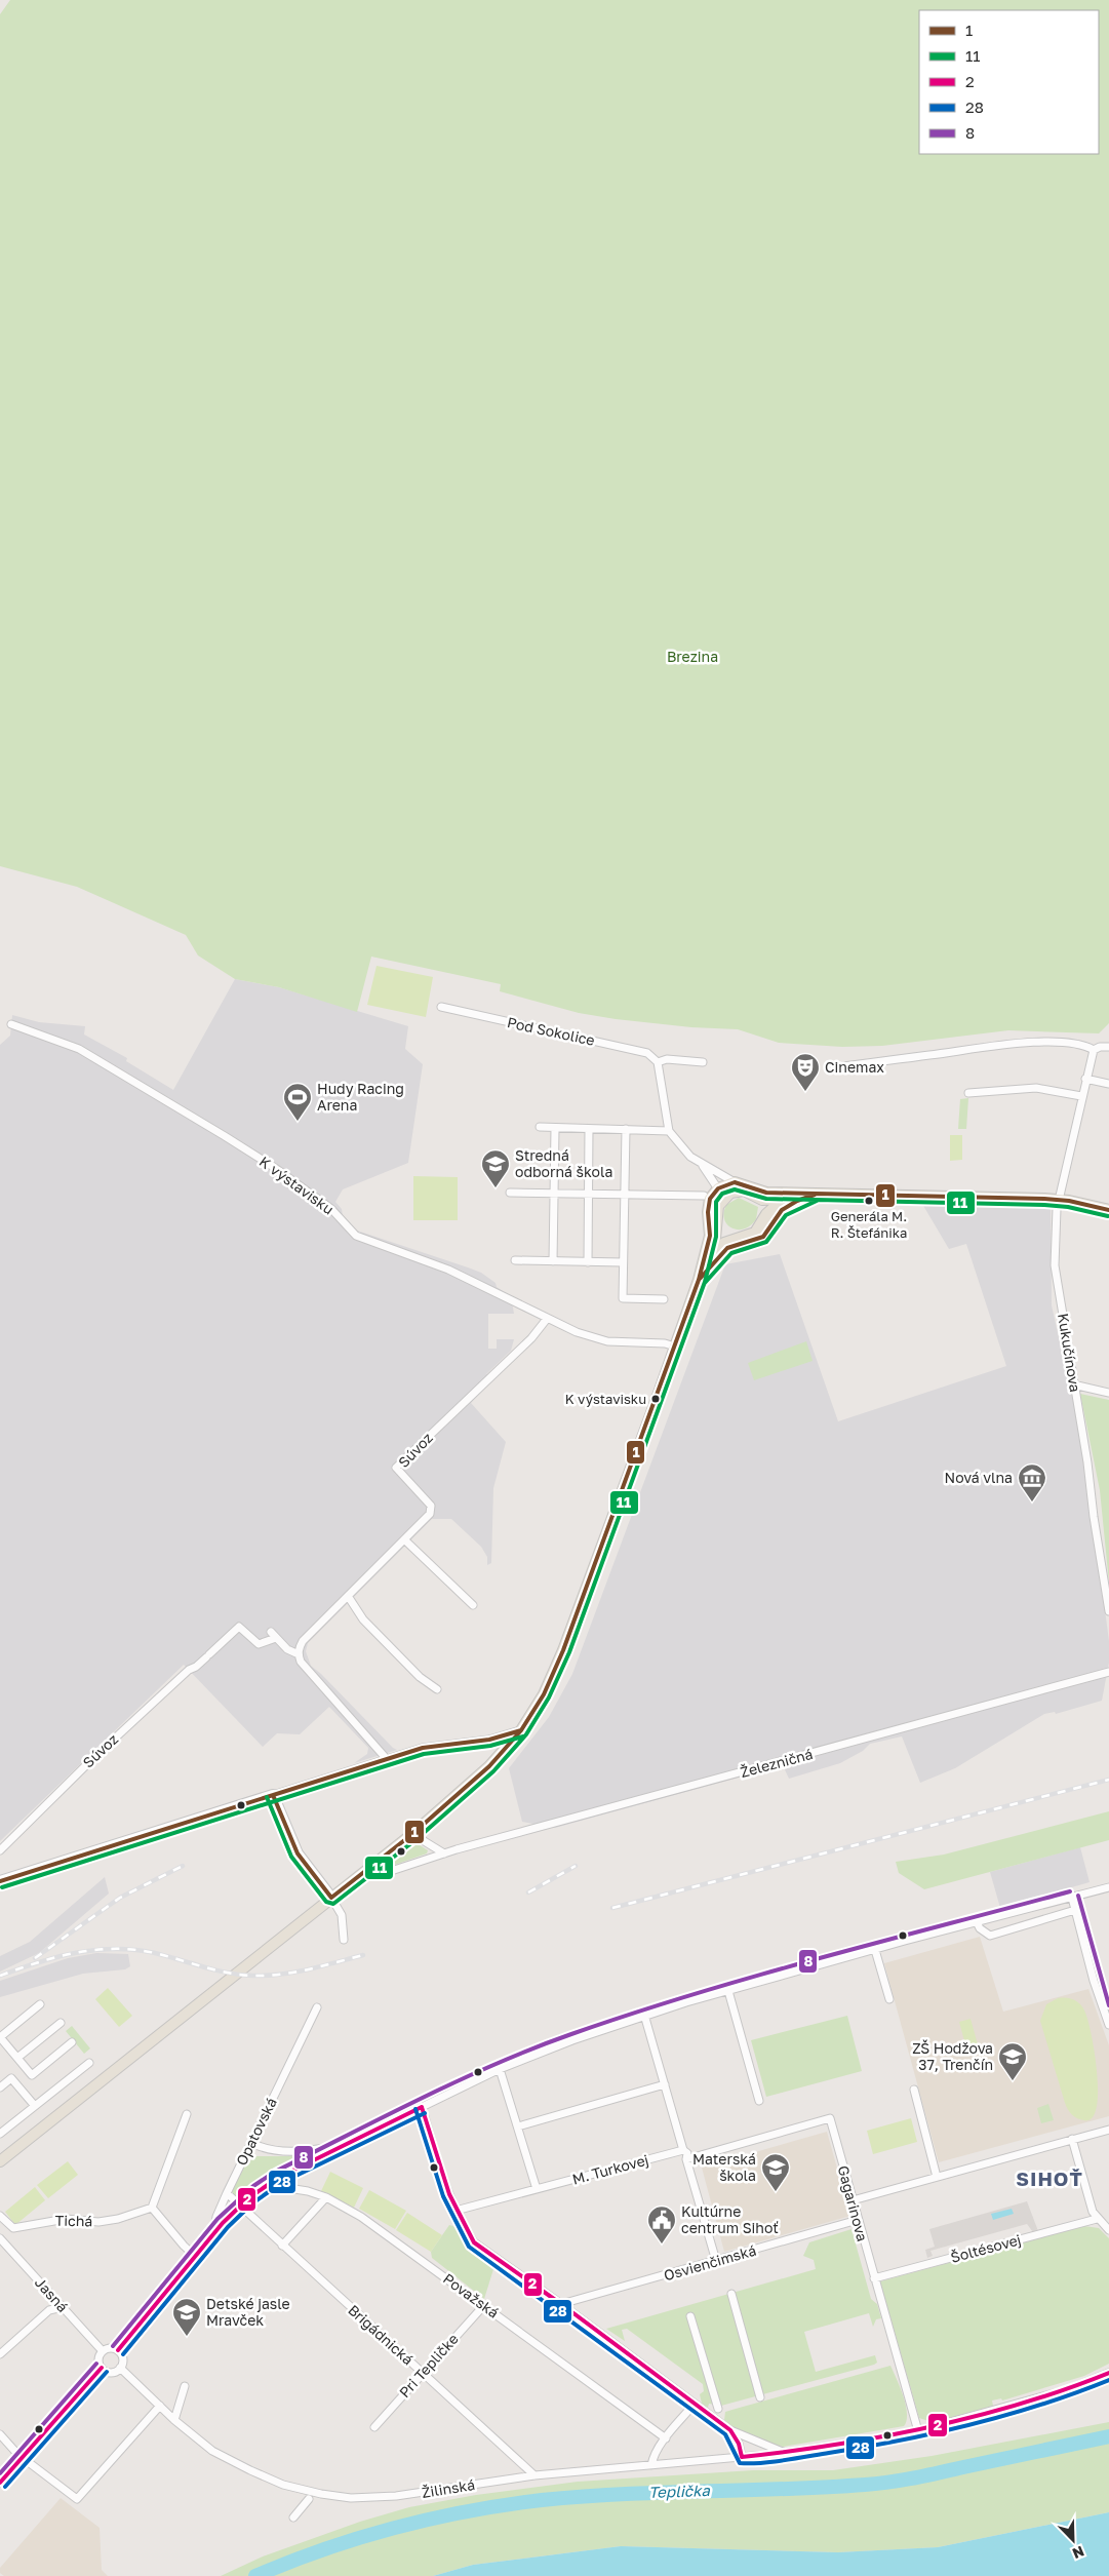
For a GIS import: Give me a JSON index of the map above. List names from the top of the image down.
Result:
{
  "streets": {
    "street": [
      "Pod Sokolice",
      "K výstavisku",
      "Kukučínova",
      "Súvoz",
      "Železničná",
      "Opatovská",
      "M. Turkovej",
      "Gagarinova",
      "Tichá",
      "Šoltésovej",
      "Osvienčimská",
      "Jasná",
      "Považská",
      "Brigádnická",
      "Pri Tepličke",
      "Žilinská"
    ]
  },
  "crossings": [
    ["K výstavisku", "Súvoz"],
    ["Opatovská", "Jasná"],
    ["Opatovská", "Brigádnická"],
    ["Opatovská", "Žilinská"],
    ["Gagarinova", "Šoltésovej"],
    ["Gagarinova", "Osvienčimská"],
    ["Jasná", "Žilinská"],
    ["Považská", "Pri Tepličke"],
    ["Brigádnická", "Pri Tepličke"],
    ["Brigádnická", "Žilinská"]
  ],
  "districts": ["SIHOŤ"],
  "water": ["Teplička"],
  "parks": ["Brezina"],
  "places": {
    "theatre": ["Cinemax"],
    "sports": ["Hudy Racing Arena"],
    "school or university": [
      "Stredná odborná škola",
      "ZŠ Hodžova 37, Trenčín",
      "Materská škola",
      "Detské jasle Mravček"
    ],
    "other": ["Generála M. R. Štefánika", "K výstavisku"],
    "museum": ["Nová vlna"],
    "public building": ["Kultúrne centrum Sihoť"]
  },
  "lines": [
    "transit line 1",
    "transit line 11",
    "transit line 8",
    "transit line 2",
    "transit line 28"
  ],
  "legend": [
    "1",
    "11",
    "2",
    "28",
    "8"
  ],
  "north": "bottom right"
}
